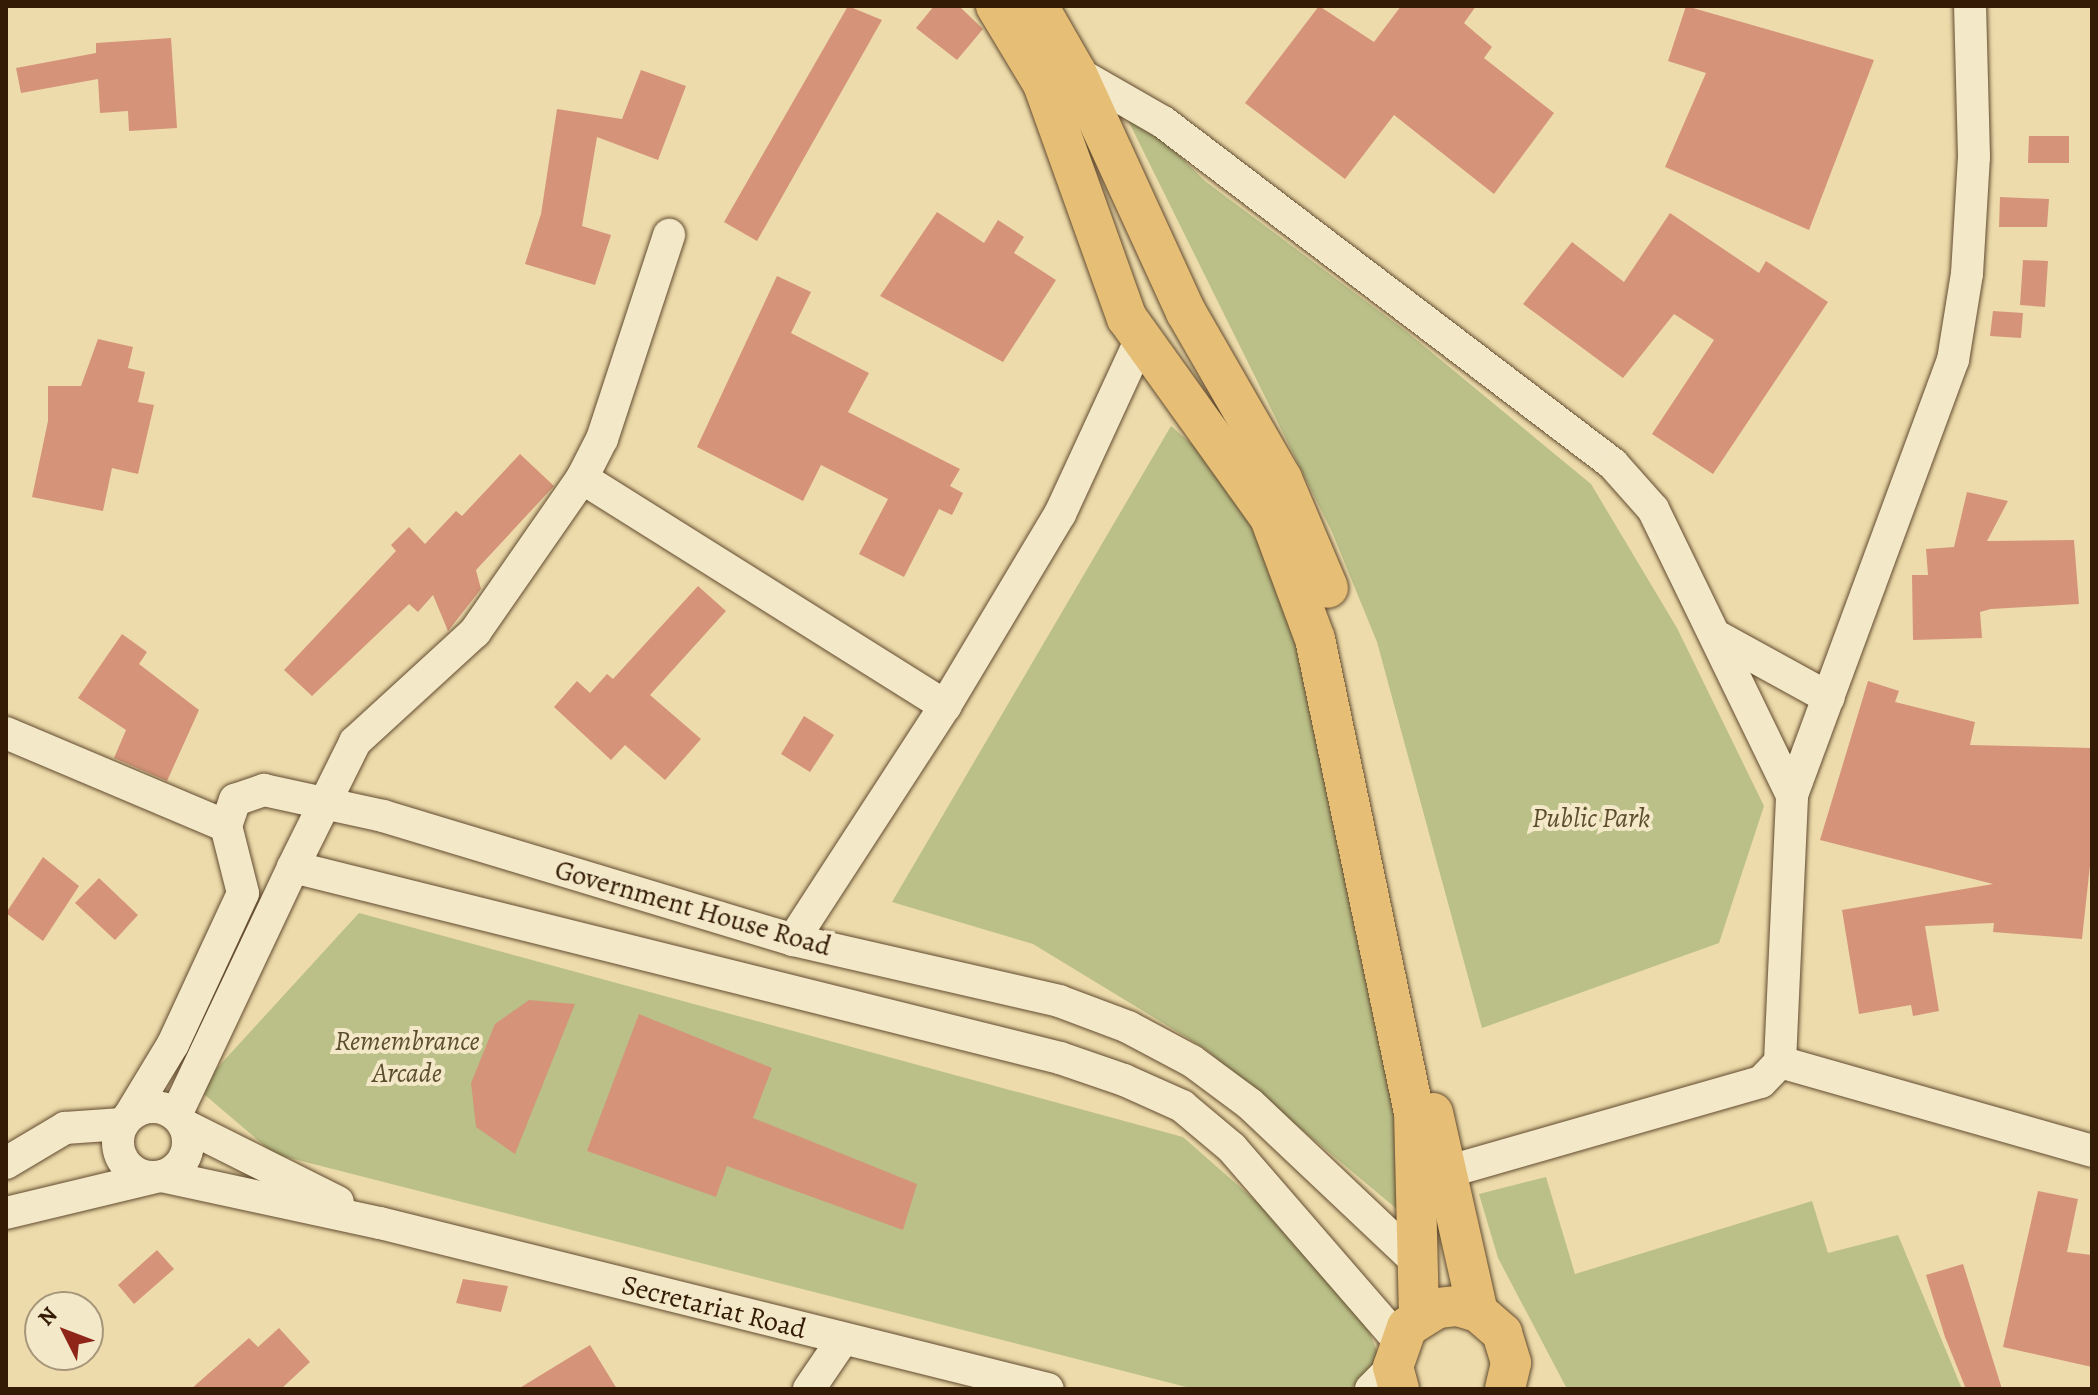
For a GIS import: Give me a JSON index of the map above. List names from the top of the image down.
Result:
{
  "streets": {
    "street": ["Government House Road", "Secretariat Road"]
  },
  "parks": ["Public Park", "Remembrance Arcade"],
  "north": "top left"
}
